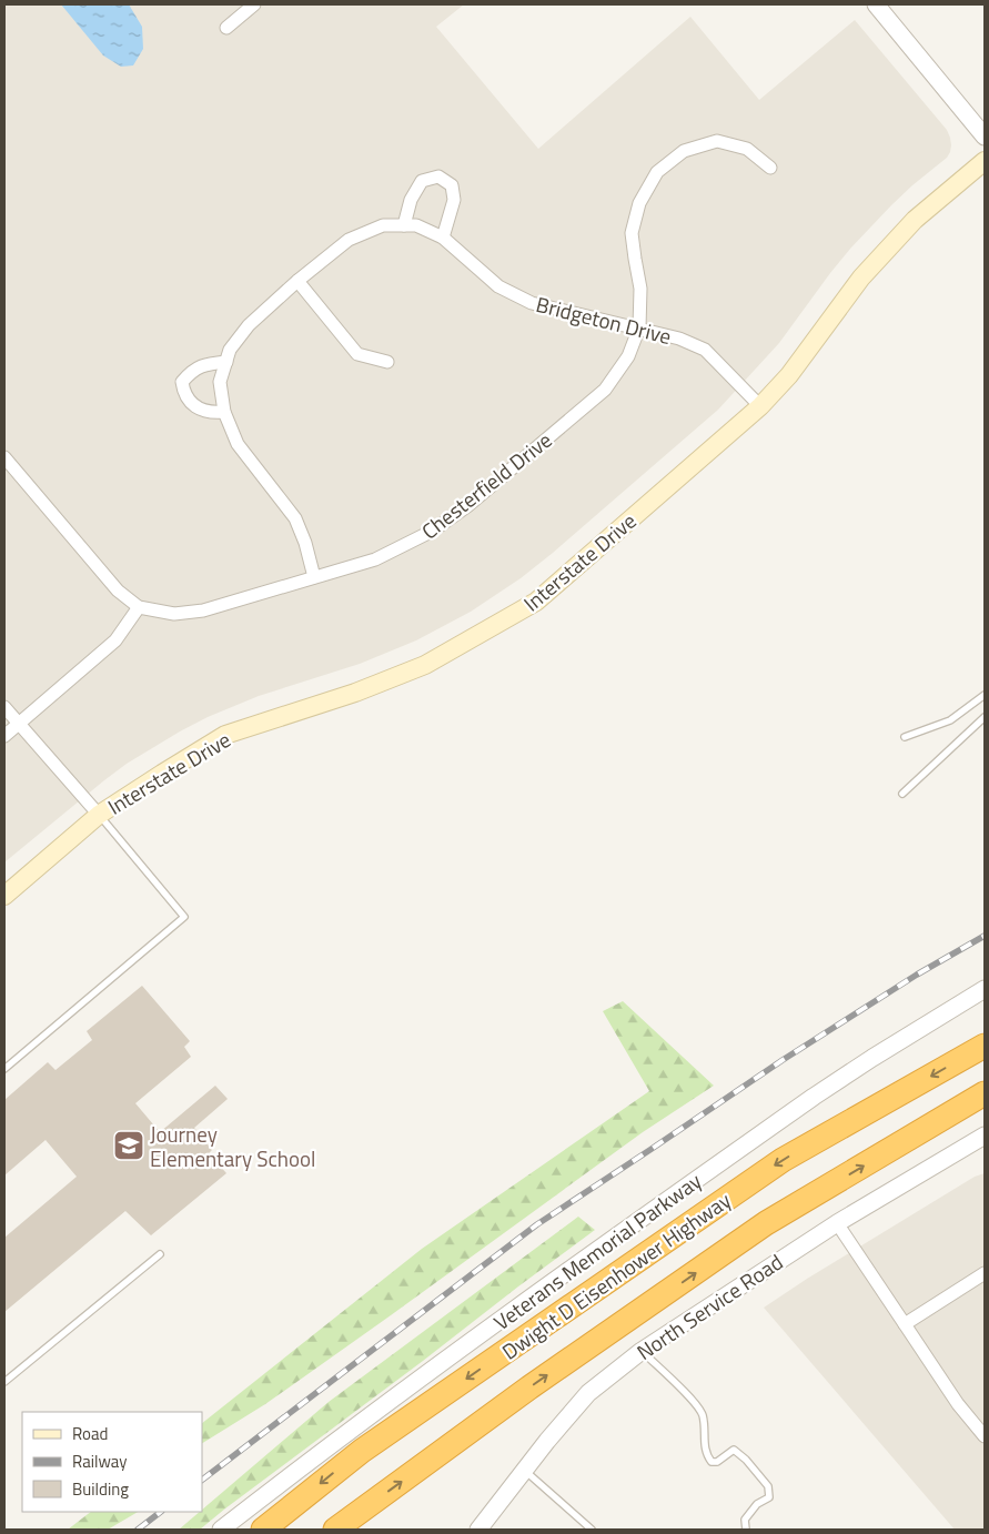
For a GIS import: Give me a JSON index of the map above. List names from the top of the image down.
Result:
{
  "streets": {
    "highway": ["Dwight D Eisenhower Highway"],
    "main road": ["Interstate Drive"],
    "street": [
      "Bridgeton Drive",
      "Chesterfield Drive",
      "Veterans Memorial Parkway",
      "North Service Road"
    ]
  },
  "crossings": [
    ["Bridgeton Drive", "Chesterfield Drive"],
    ["Bridgeton Drive", "Interstate Drive"]
  ],
  "places": {
    "school or university": ["Journey Elementary School"]
  },
  "legend": ["Road", "Railway", "Building"]
}
